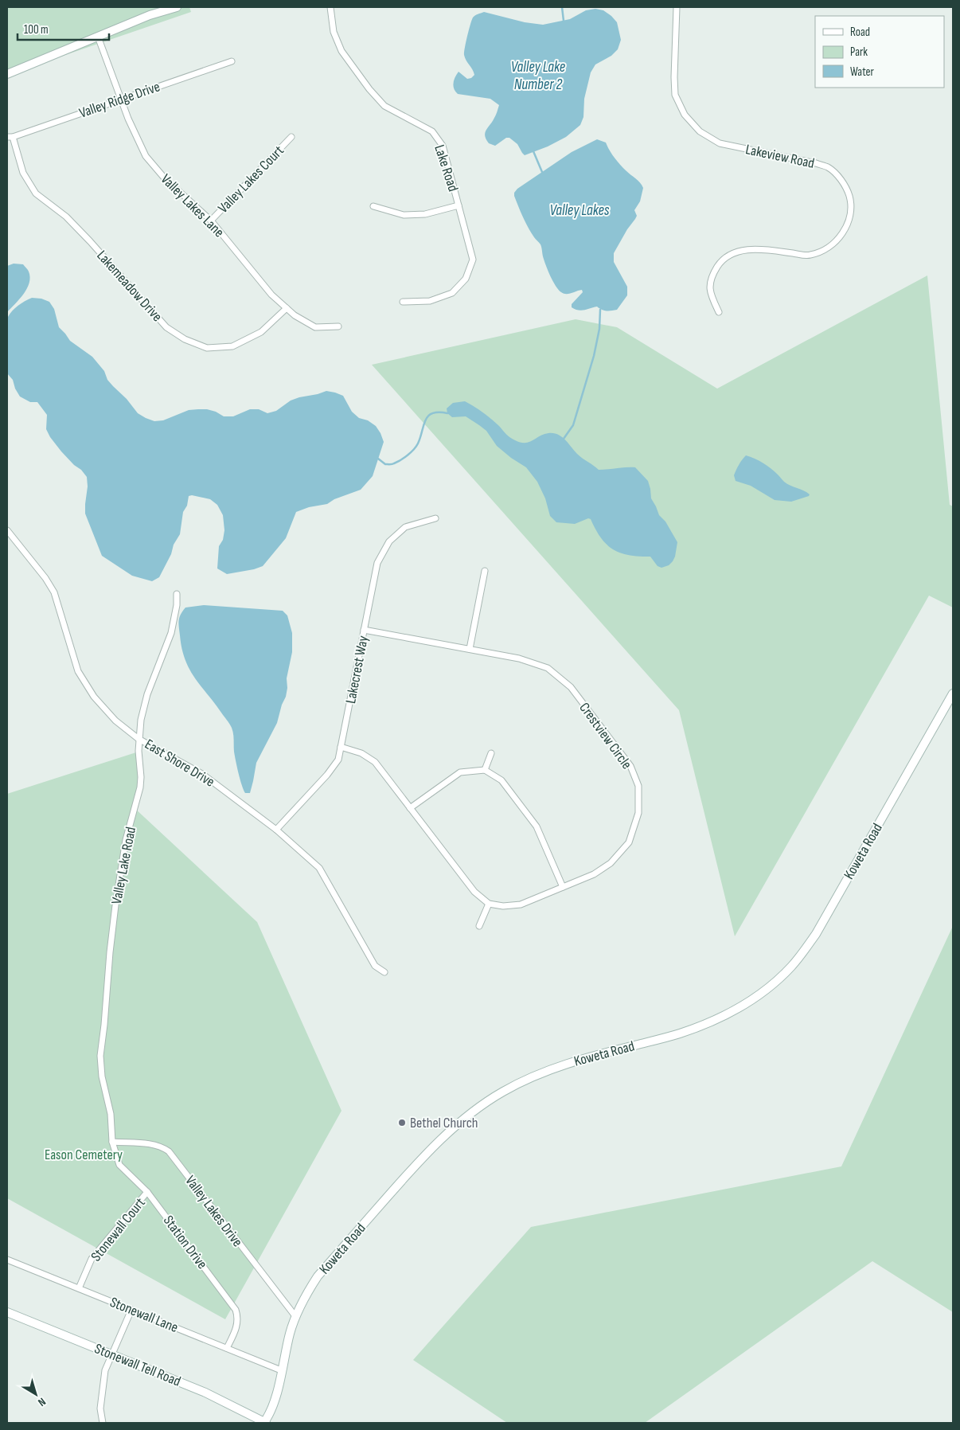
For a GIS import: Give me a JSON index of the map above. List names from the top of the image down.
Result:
{
  "streets": {
    "street": [
      "Valley Ridge Drive",
      "Lakeview Road",
      "Lake Road",
      "Valley Lakes Court",
      "Valley Lakes Lane",
      "Lakemeadow Drive",
      "Lakecrest Way",
      "Crestview Circle",
      "East Shore Drive",
      "Koweta Road",
      "Valley Lake Road",
      "Valley Lakes Drive",
      "Stonewall Court",
      "Station Drive",
      "Stonewall Lane",
      "Stonewall Tell Road"
    ]
  },
  "crossings": [
    ["Valley Ridge Drive", "Valley Lakes Lane"],
    ["Valley Ridge Drive", "Lakemeadow Drive"],
    ["Valley Lakes Court", "Valley Lakes Lane"],
    ["Valley Lakes Lane", "Lakemeadow Drive"],
    ["Lakecrest Way", "Crestview Circle"],
    ["Lakecrest Way", "East Shore Drive"],
    ["East Shore Drive", "Valley Lake Road"],
    ["Koweta Road", "Valley Lakes Drive"],
    ["Koweta Road", "Stonewall Lane"],
    ["Koweta Road", "Stonewall Tell Road"],
    ["Valley Lake Road", "Valley Lakes Drive"],
    ["Valley Lake Road", "Station Drive"],
    ["Valley Lakes Drive", "Station Drive"],
    ["Stonewall Court", "Station Drive"],
    ["Stonewall Court", "Stonewall Lane"],
    ["Station Drive", "Stonewall Lane"]
  ],
  "water": ["Valley Lake Number 2", "Valley Lakes"],
  "parks": ["Eason Cemetery"],
  "places": ["Bethel Church"],
  "legend": ["Road", "Park", "Water"],
  "scale_bar": "100 m",
  "north": "bottom right"
}
